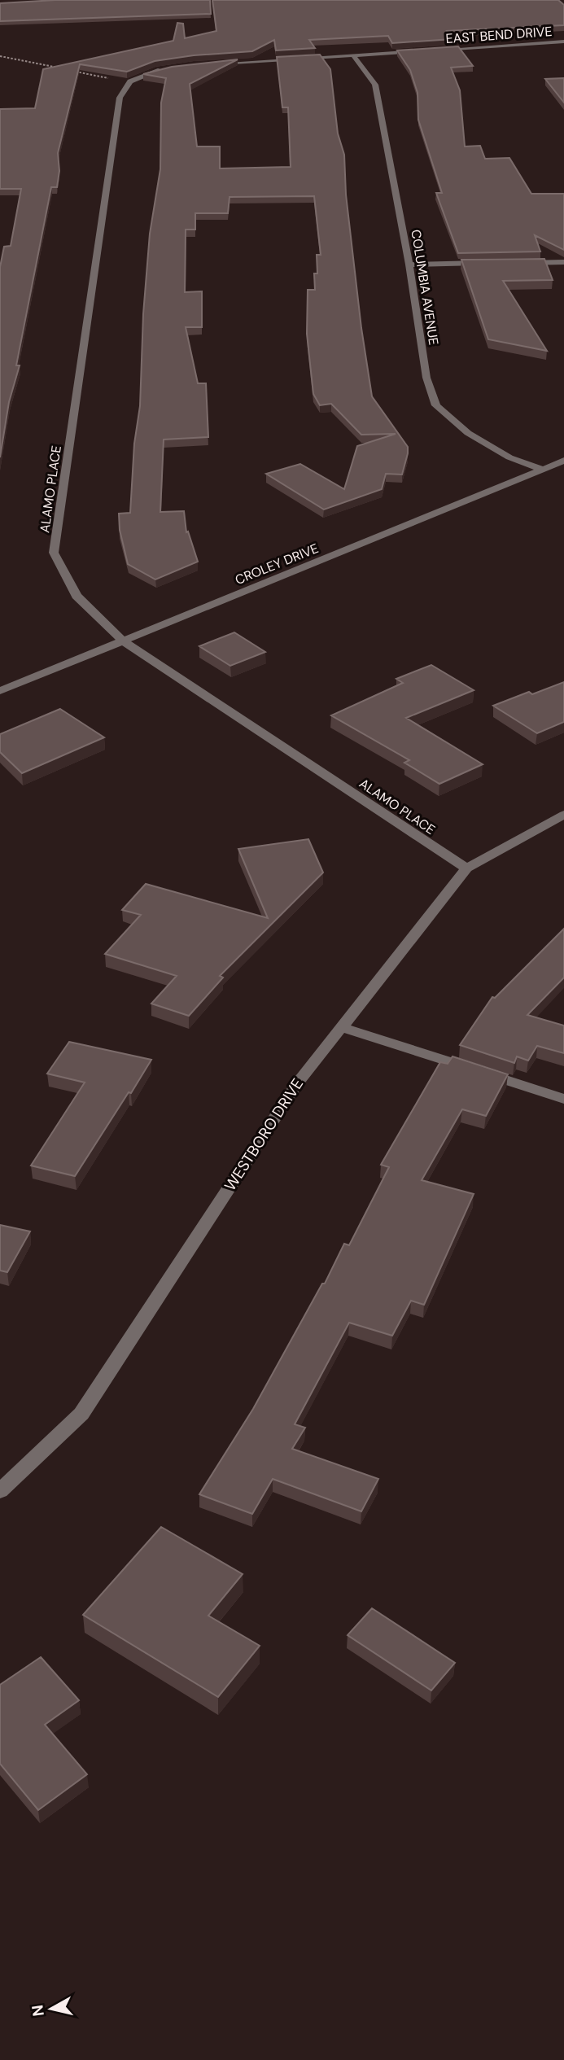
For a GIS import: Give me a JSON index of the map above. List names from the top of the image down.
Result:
{
  "streets": {
    "street": [
      "EAST BEND DRIVE",
      "COLUMBIA AVENUE",
      "ALAMO PLACE",
      "CROLEY DRIVE",
      "WESTBORO DRIVE"
    ]
  },
  "crossings": [
    ["COLUMBIA AVENUE", "CROLEY DRIVE"],
    ["ALAMO PLACE", "CROLEY DRIVE"],
    ["ALAMO PLACE", "WESTBORO DRIVE"]
  ],
  "north": "left"
}
